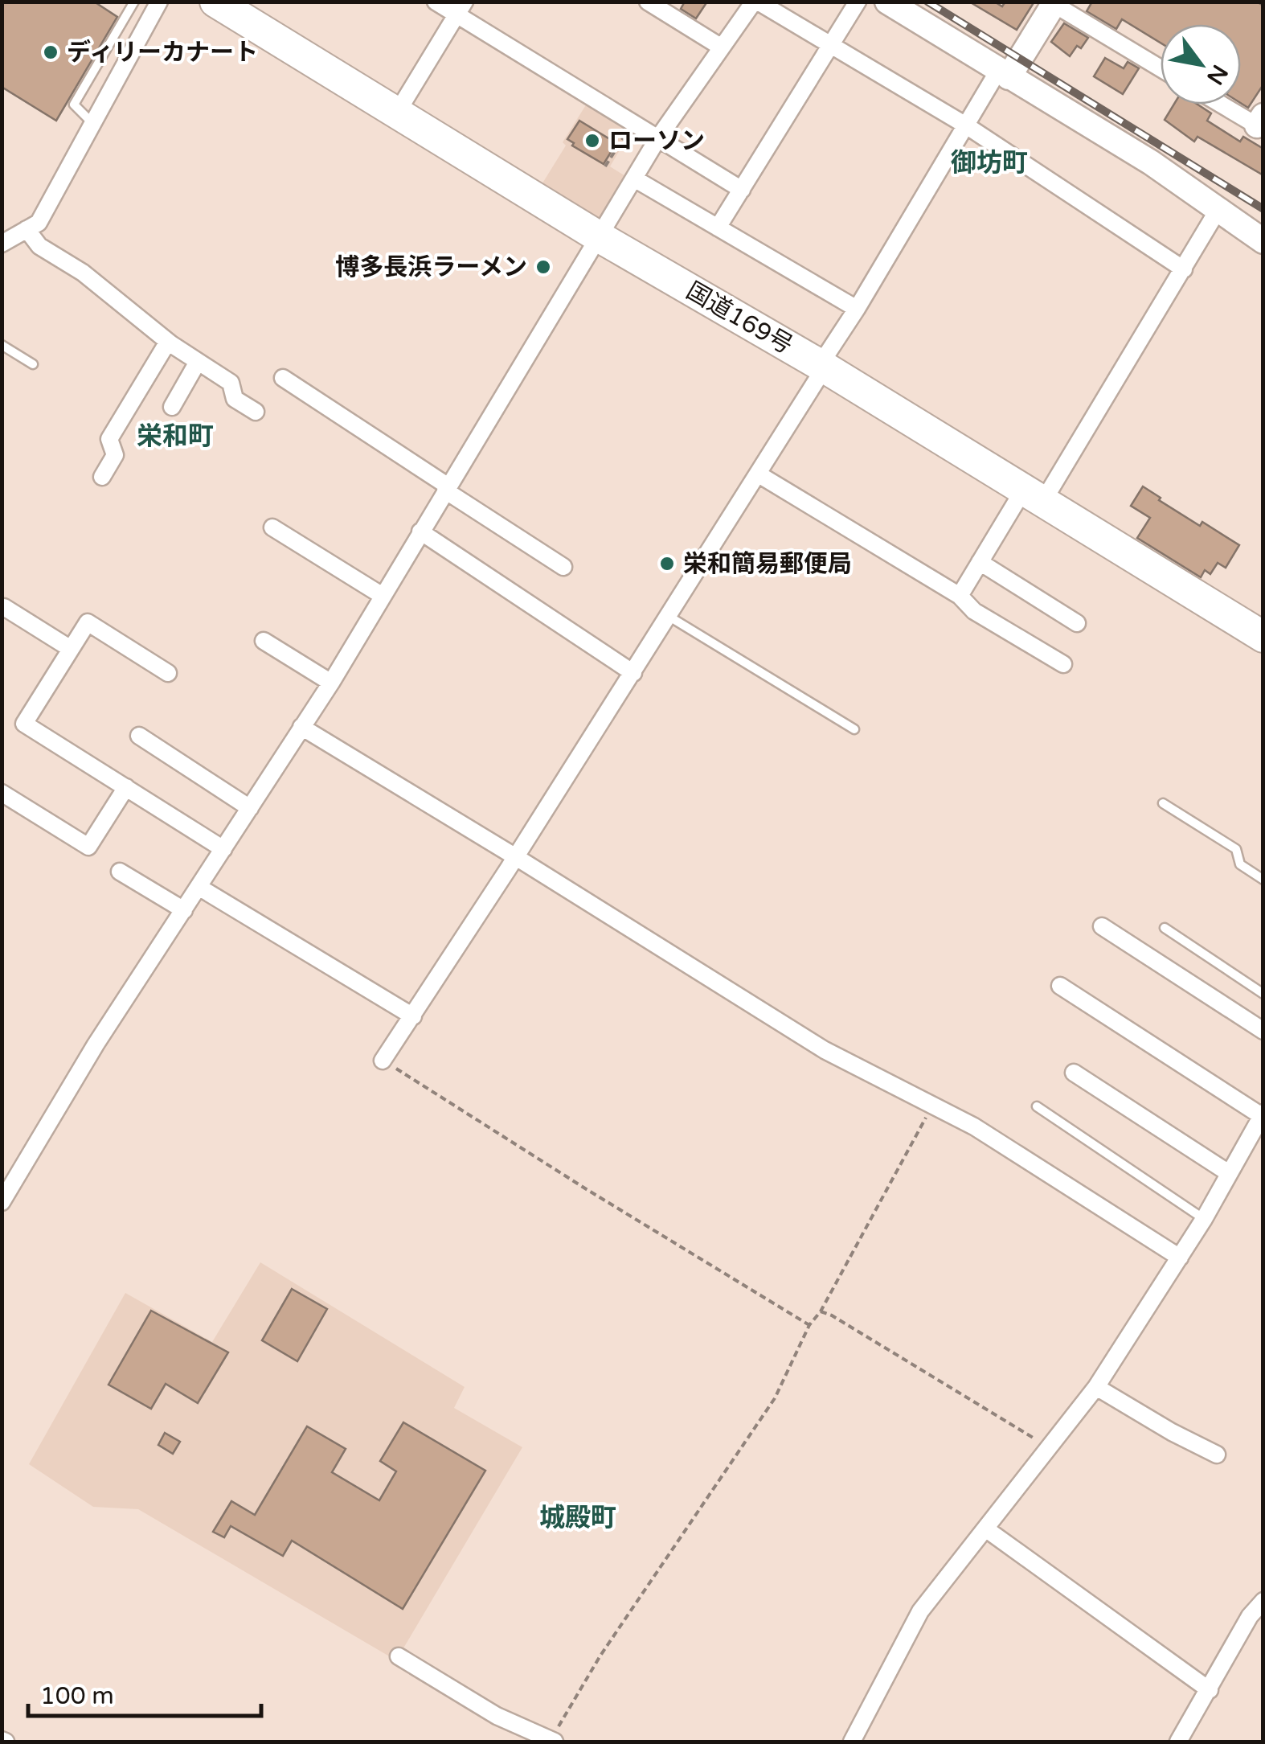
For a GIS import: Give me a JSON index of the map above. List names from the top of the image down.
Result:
{
  "streets": {
    "highway": ["国道169号"]
  },
  "districts": ["御坊町", "栄和町", "城殿町"],
  "places": [
    "ディリーカナート",
    "ローソン",
    "博多長浜ラーメン",
    "栄和簡易郵便局"
  ],
  "scale_bar": "100 m",
  "north": "bottom right"
}
